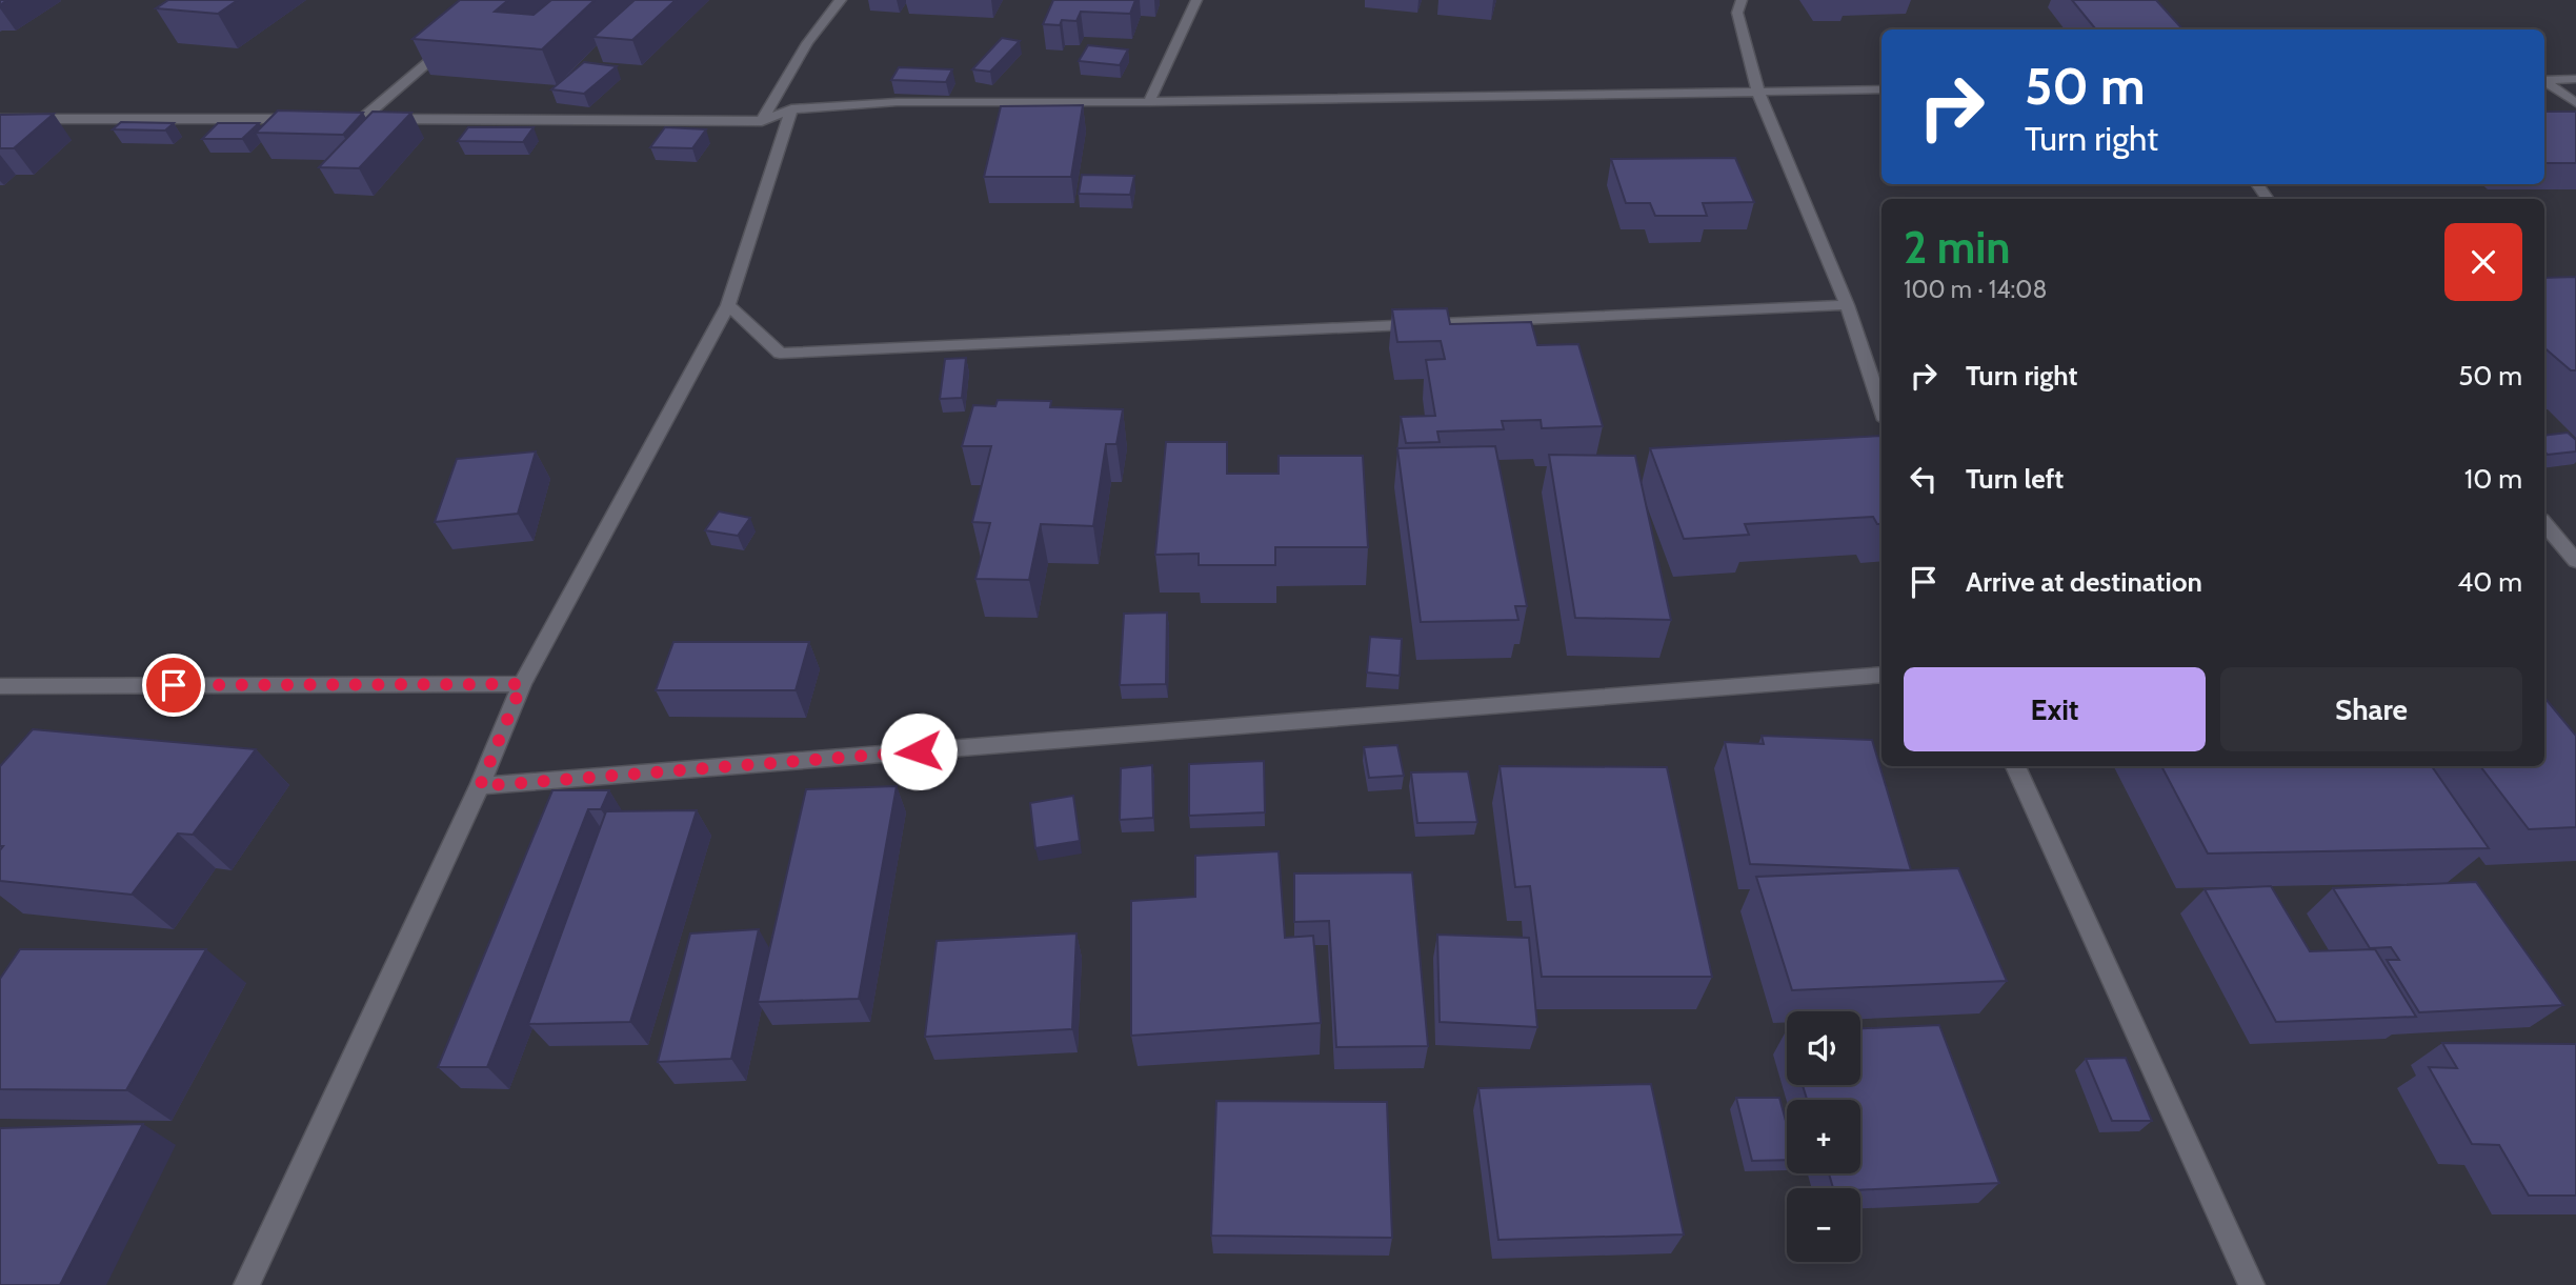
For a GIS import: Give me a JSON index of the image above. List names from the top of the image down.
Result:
{
  "page": {
    "turn": ["50 m", "Turn right"],
    "heading": ["2 min", "100 m · 14:08"],
    "list": [
      {
        "name": "Turn right",
        "value": "50 m"
      },
      {
        "name": "Turn left",
        "value": "10 m"
      },
      {
        "name": "Arrive at destination",
        "value": "40 m"
      }
    ],
    "buttons": ["Exit", "Share"],
    "map_buttons": ["+", "−"]
  }
}
